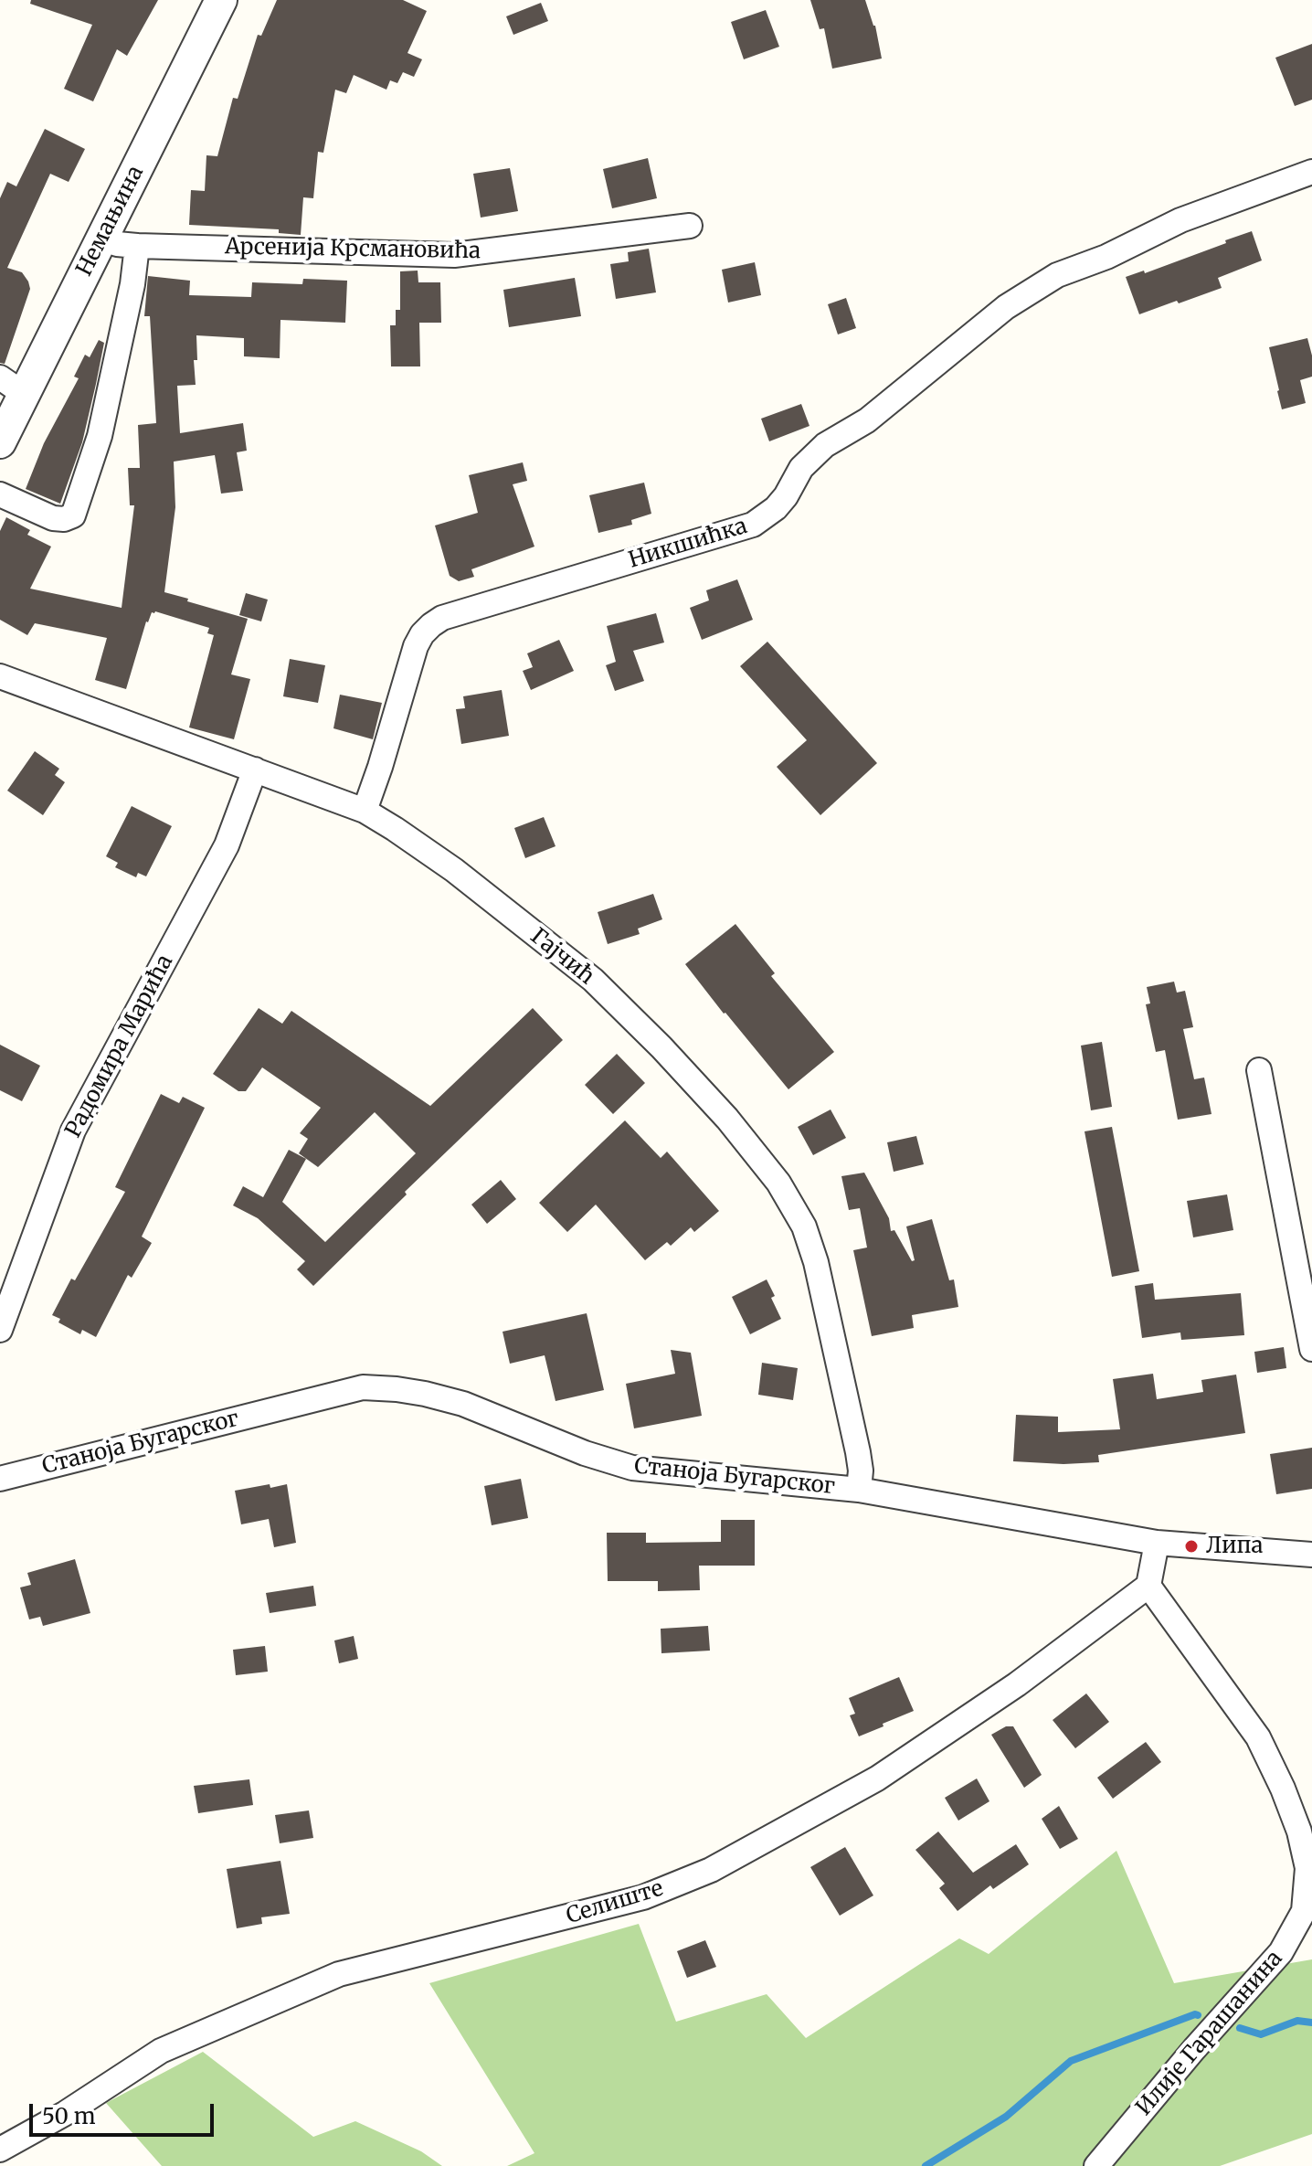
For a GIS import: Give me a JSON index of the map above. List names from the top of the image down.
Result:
{
  "streets": {
    "street": [
      "Немањина",
      "Арсенија Крсмановића",
      "Никшићка",
      "Гајчић",
      "Радомира Марића",
      "Станоја Бугарског",
      "Селиште",
      "Илије Гарашанина"
    ]
  },
  "crossings": [
    ["Немањина", "Арсенија Крсмановића"],
    ["Никшићка", "Гајчић"],
    ["Гајчић", "Радомира Марића"],
    ["Гајчић", "Станоја Бугарског"],
    ["Селиште", "Илије Гарашанина"]
  ],
  "places": ["Липа"],
  "scale_bar": "50 m"
}
